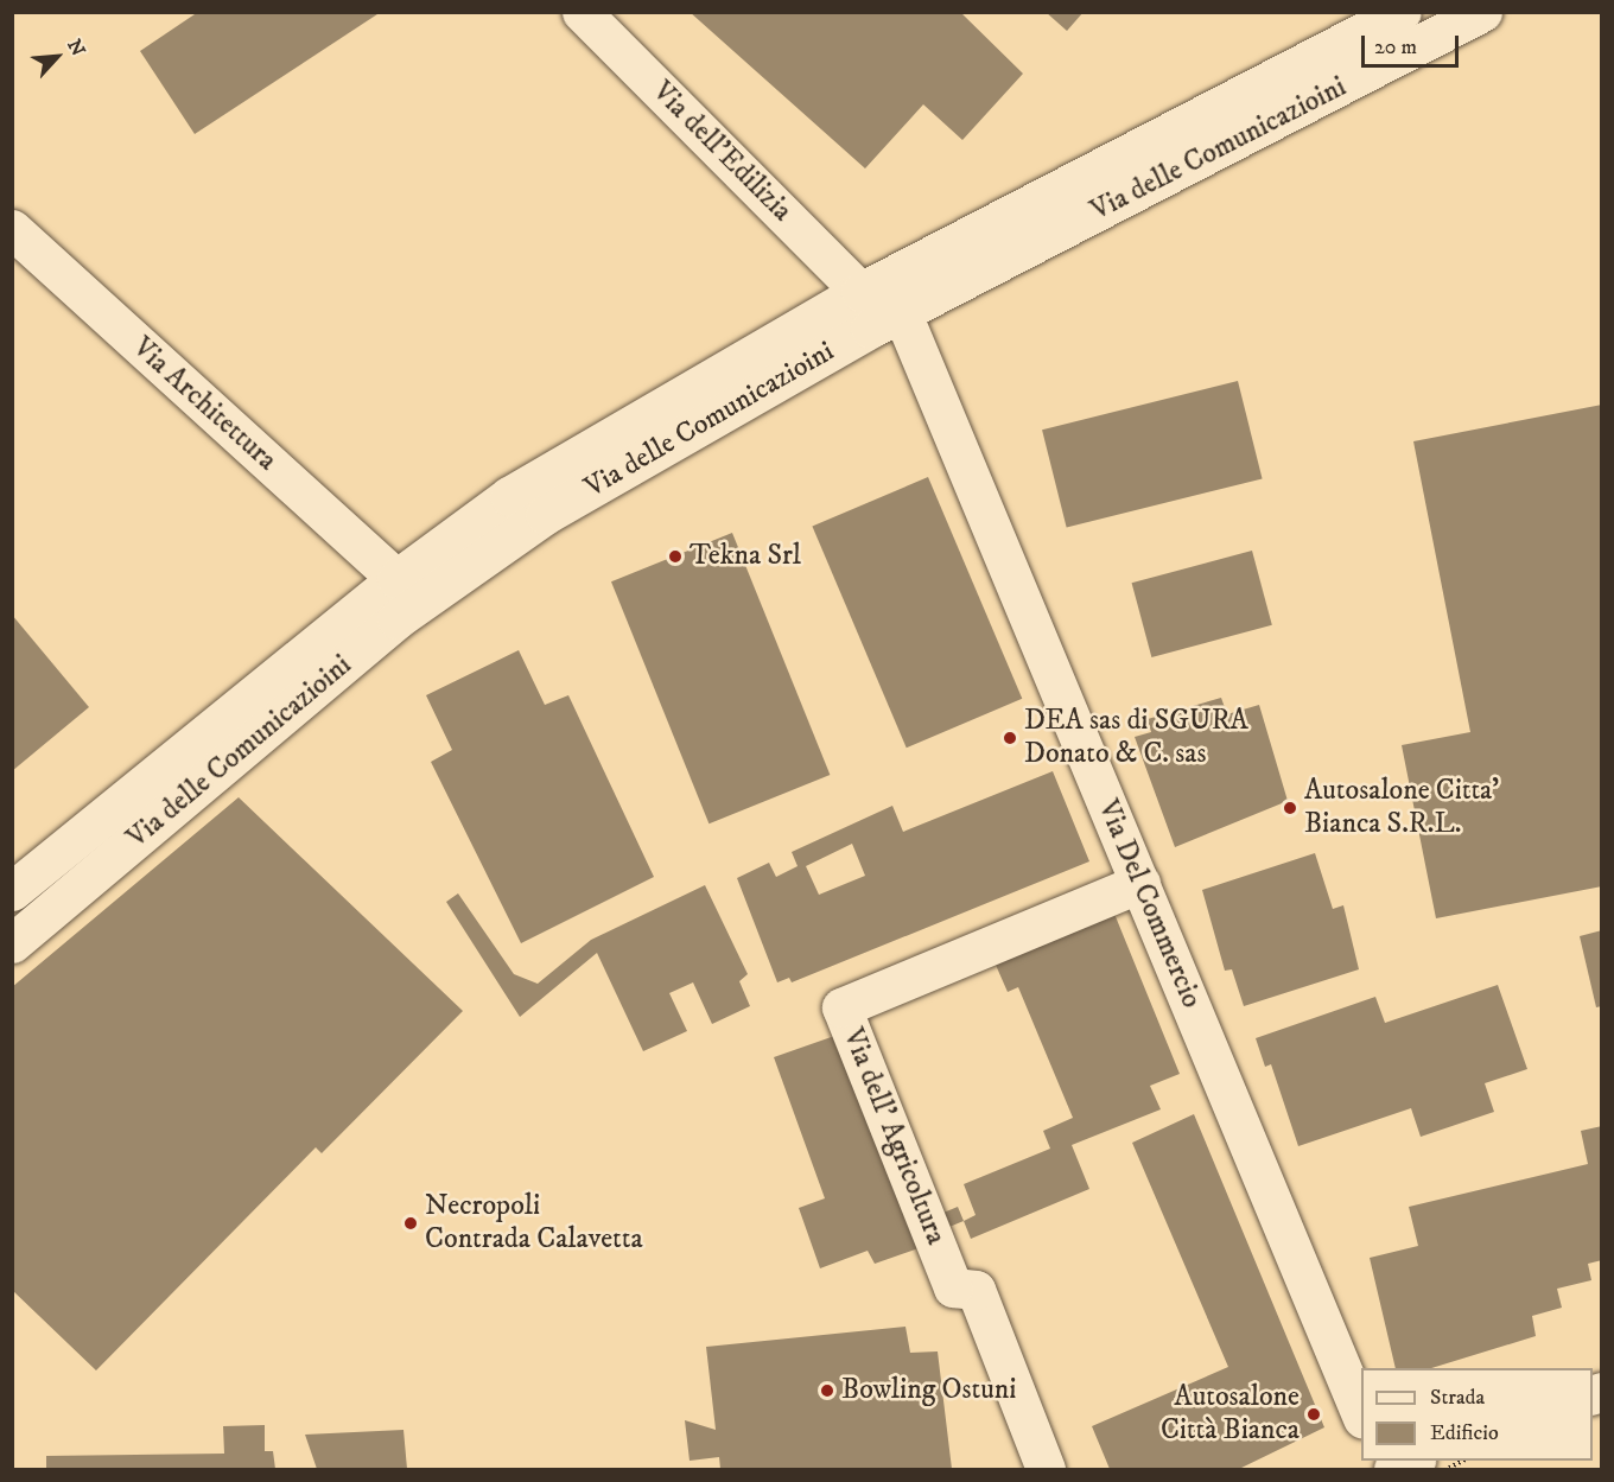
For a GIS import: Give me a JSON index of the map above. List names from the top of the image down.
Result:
{
  "streets": {
    "street": [
      "Via delle Comunicazioini",
      "Via dell'Edilizia",
      "Via Architettura",
      "Via Del Commercio",
      "Via dell' Agricoltura"
    ]
  },
  "crossings": [
    ["Via delle Comunicazioini", "Via dell'Edilizia"],
    ["Via delle Comunicazioini", "Via Architettura"],
    ["Via delle Comunicazioini", "Via Del Commercio"],
    ["Via Del Commercio", "Via dell' Agricoltura"]
  ],
  "places": [
    "Tekna Srl",
    "DEA sas di SGURA Donato & C. sas",
    "Autosalone Citta' Bianca S.R.L.",
    "Necropoli Contrada Calavetta",
    "Bowling Ostuni",
    "Autosalone Città Bianca"
  ],
  "legend": ["Strada", "Edificio"],
  "scale_bar": "20 m",
  "north": "top right"
}
